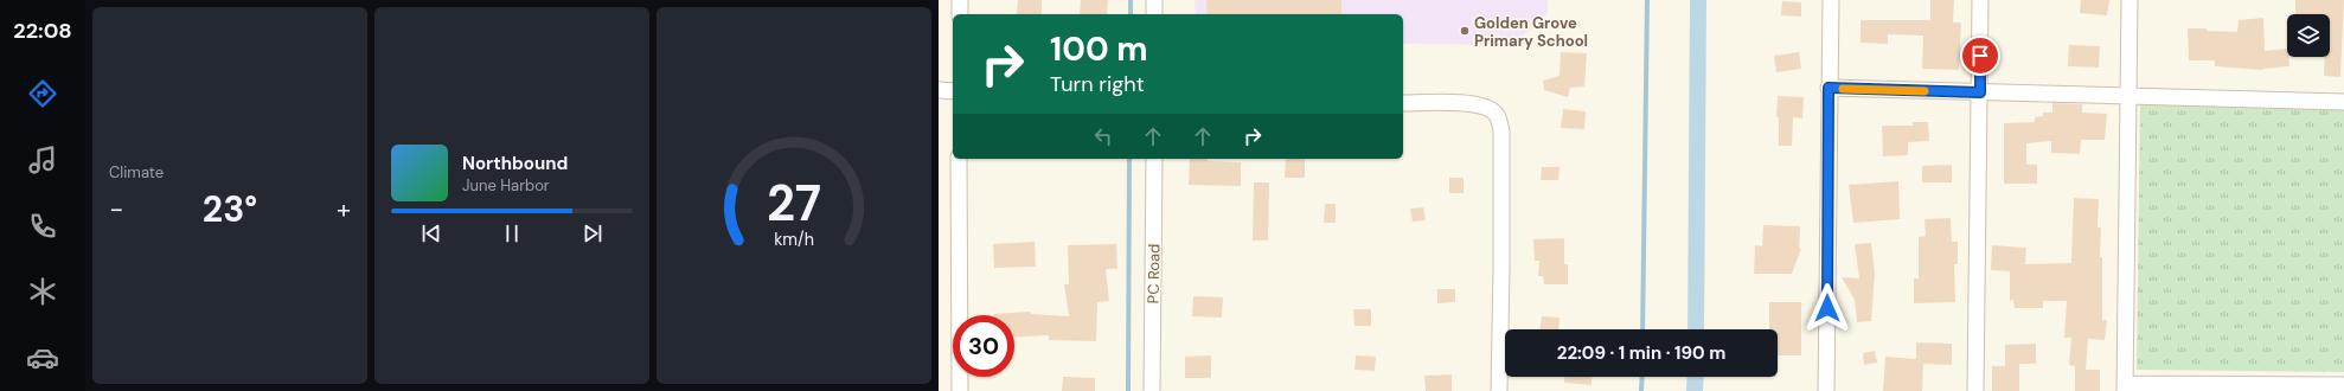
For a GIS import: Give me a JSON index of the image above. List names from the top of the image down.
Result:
{
  "streets": {
    "street": ["PC Road"]
  },
  "places": ["Golden Grove Primary School"],
  "page": {
    "tabs": "22:08",
    "tile": "Climate",
    "turn": ["100 m", "Turn right"],
    "song": ["Northbound", "June Harbor"],
    "heat": ["−", "23°", "+"],
    "limit": "30",
    "trip": "22:09 · 1 min · 190 m",
    "gauge": ["27", "km/h"]
  }
}
